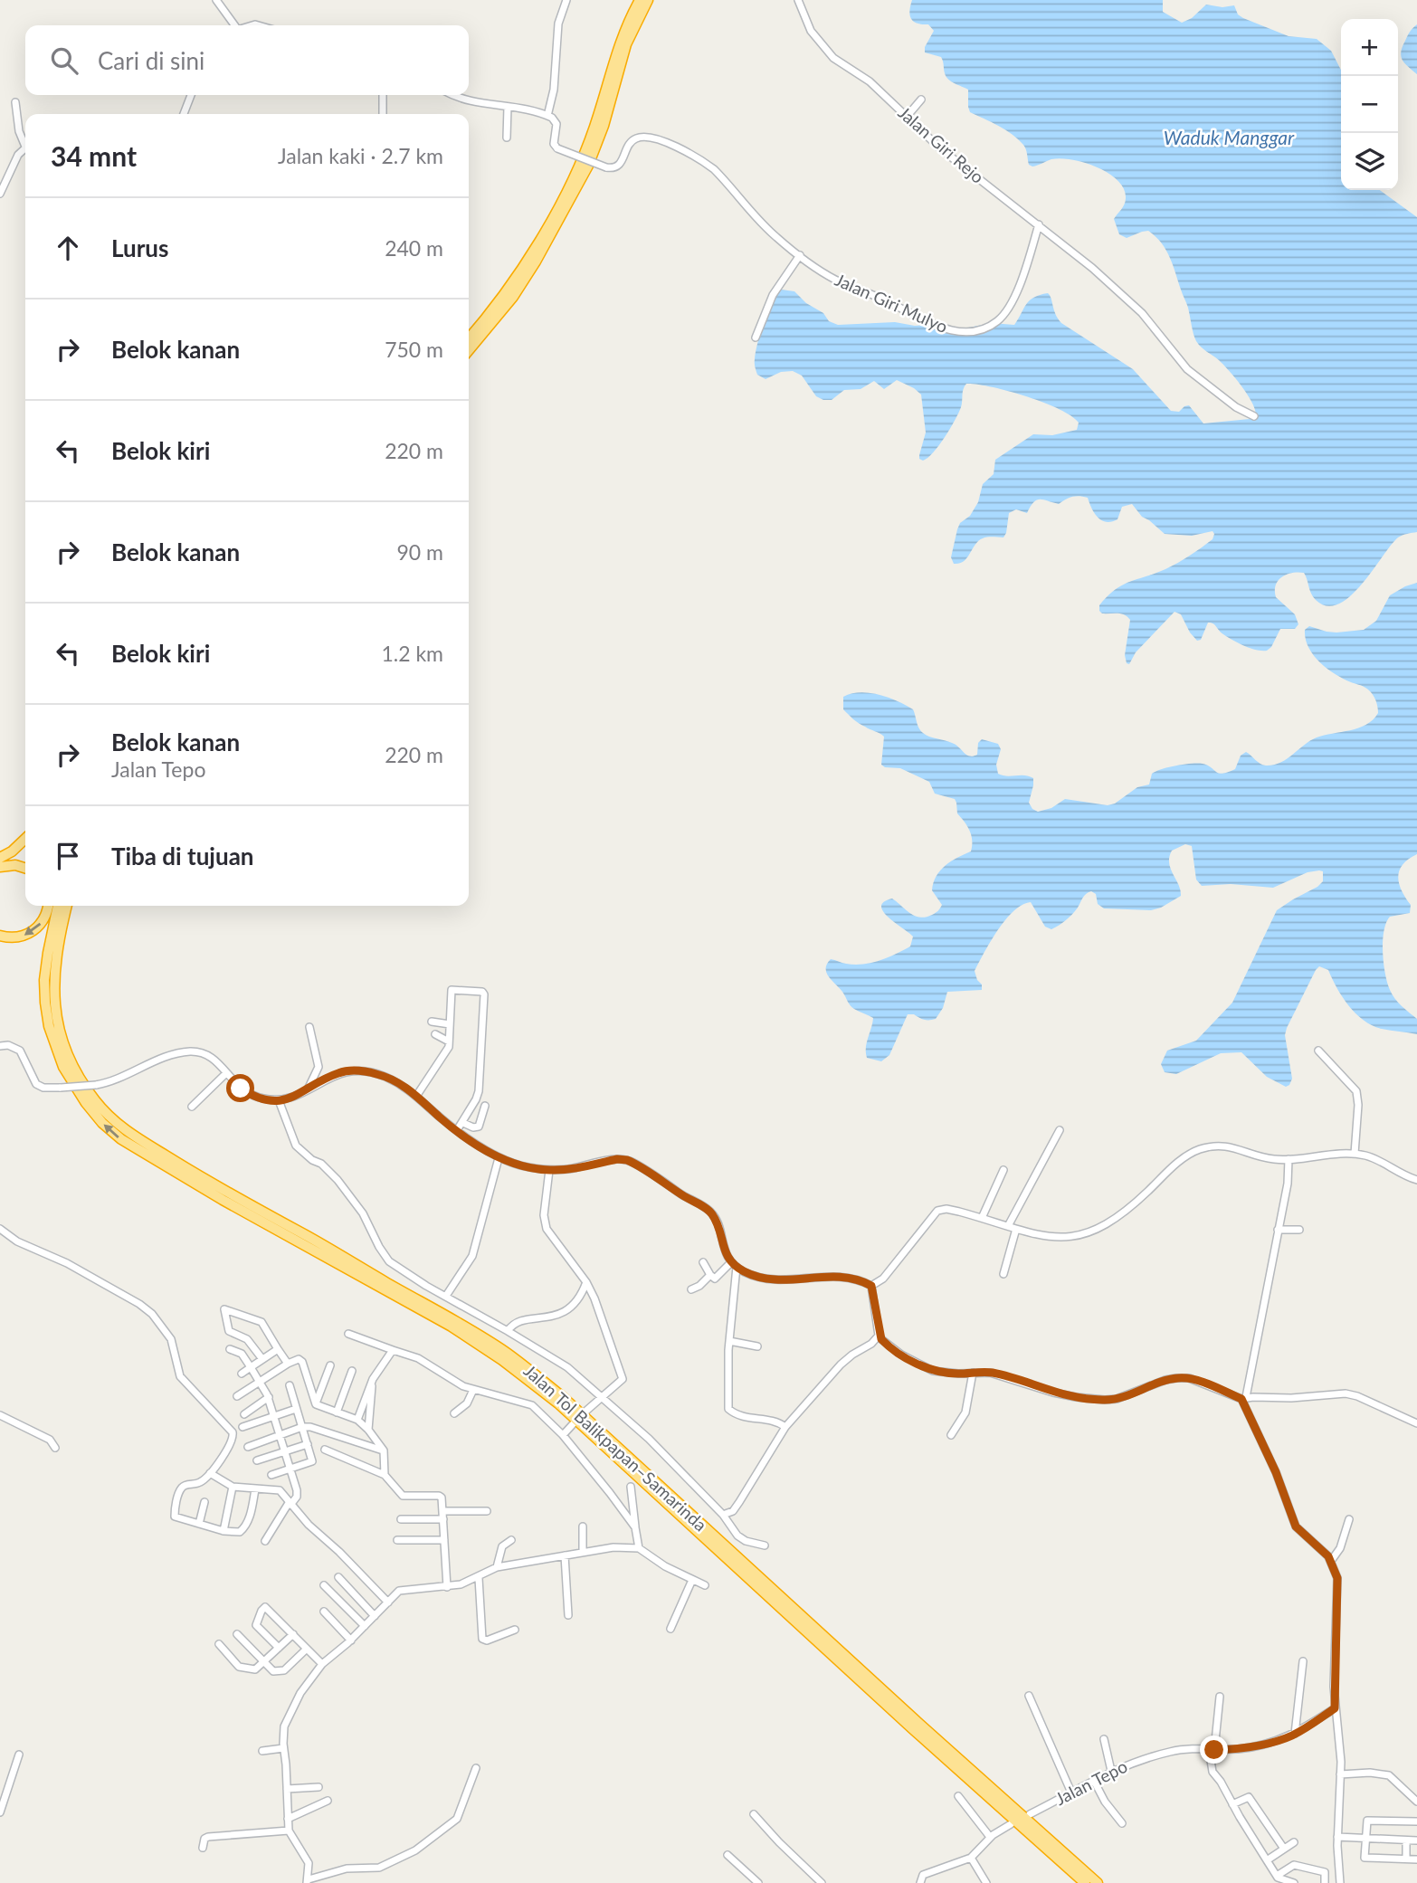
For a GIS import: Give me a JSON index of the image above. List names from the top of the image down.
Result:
{
  "streets": {
    "highway": ["Jalan Tol Balikpapan–Samarinda"],
    "street": ["Jalan Giri Rejo", "Jalan Giri Mulyo", "Jalan Tepo"]
  },
  "crossings": [
    ["Jalan Giri Rejo", "Jalan Giri Mulyo"]
  ],
  "water": ["Waduk Manggar"],
  "page": {
    "map_buttons": ["+", "−"],
    "search": "Cari di sini",
    "heading": ["34 mnt", "Jalan kaki · 2.7 km"],
    "list": [
      ["Lurus", "240 m"],
      ["Belok kanan", "750 m"],
      ["Belok kiri", "220 m"],
      ["Belok kanan", "90 m"],
      ["Belok kiri", "1.2 km"],
      ["Belok kanan", "Jalan Tepo", "220 m"],
      "Tiba di tujuan"
    ]
  }
}
